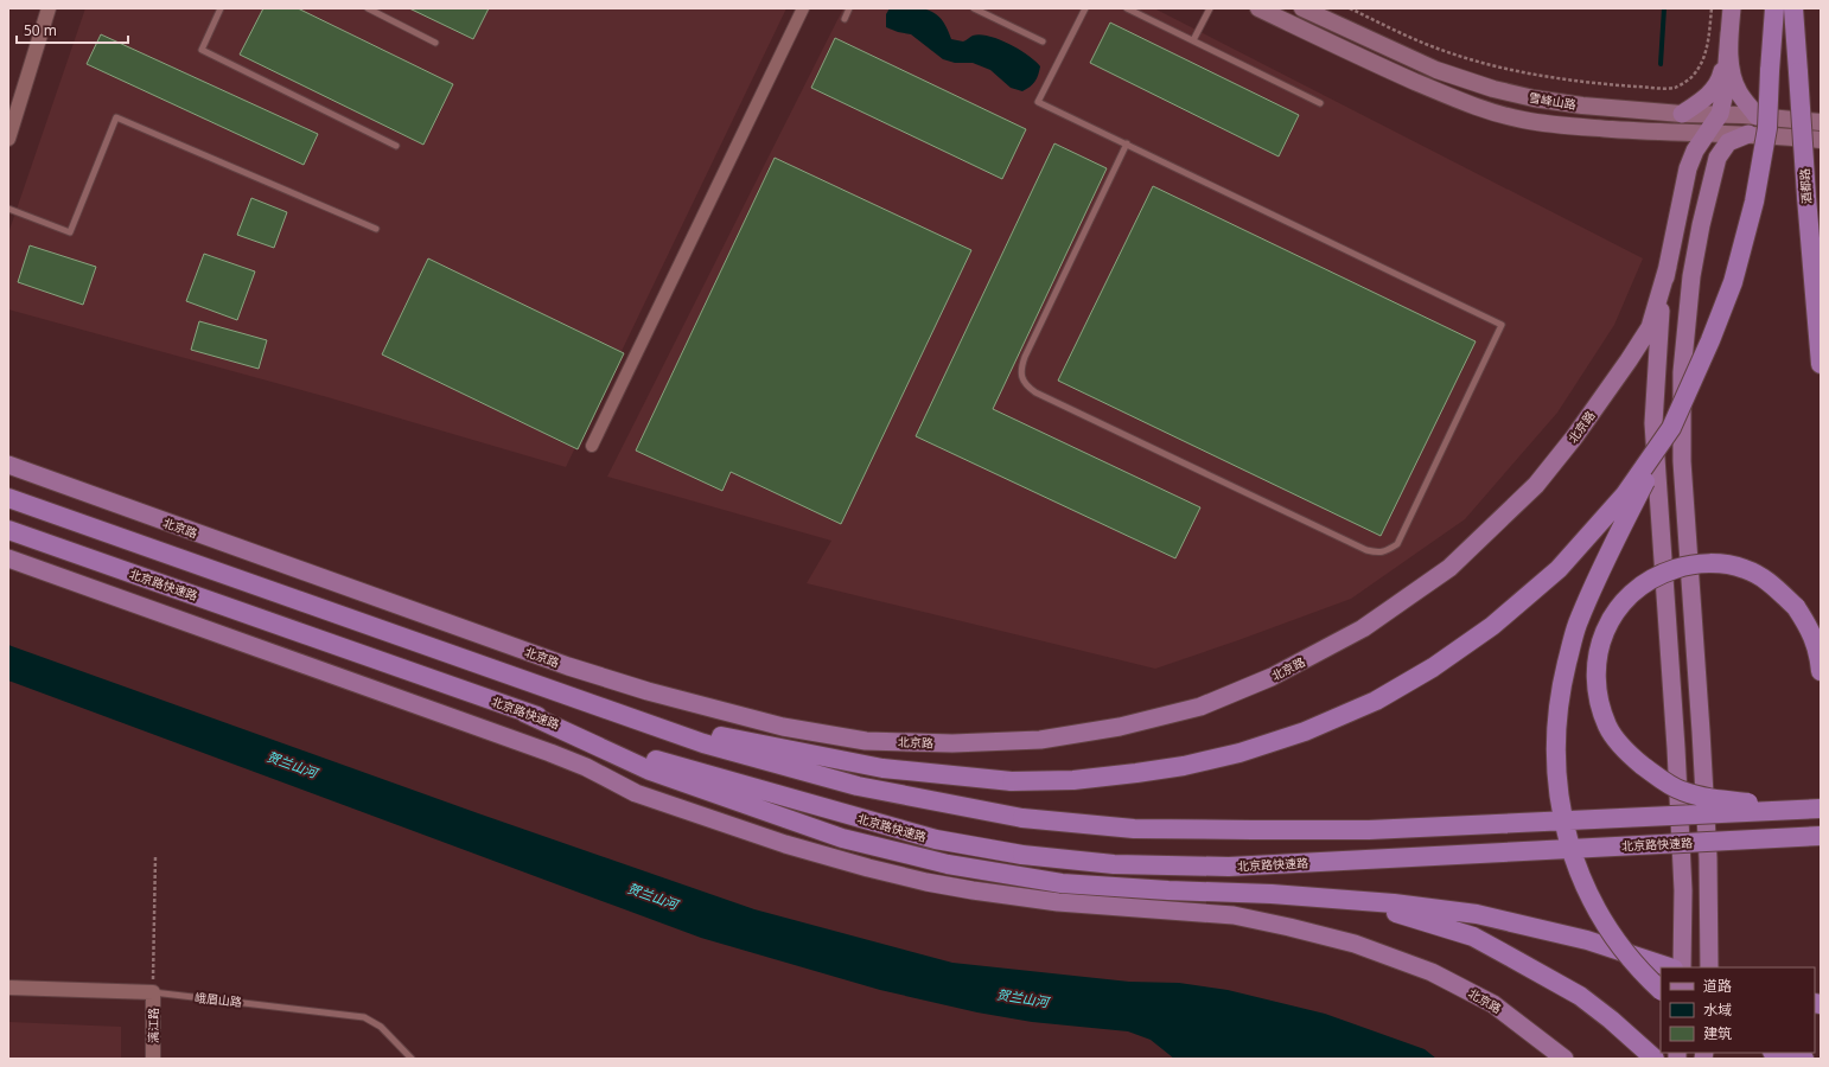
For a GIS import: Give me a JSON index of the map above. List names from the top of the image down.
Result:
{
  "streets": {
    "highway": ["酒都路", "北京路快速路"],
    "main road": ["雪峰山路", "北京路"],
    "street": ["峨眉山路", "漓江路"]
  },
  "crossings": [
    ["峨眉山路", "漓江路"]
  ],
  "water": ["贺兰山河"],
  "legend": ["道路", "水域", "建筑"],
  "scale_bar": "50 m"
}
